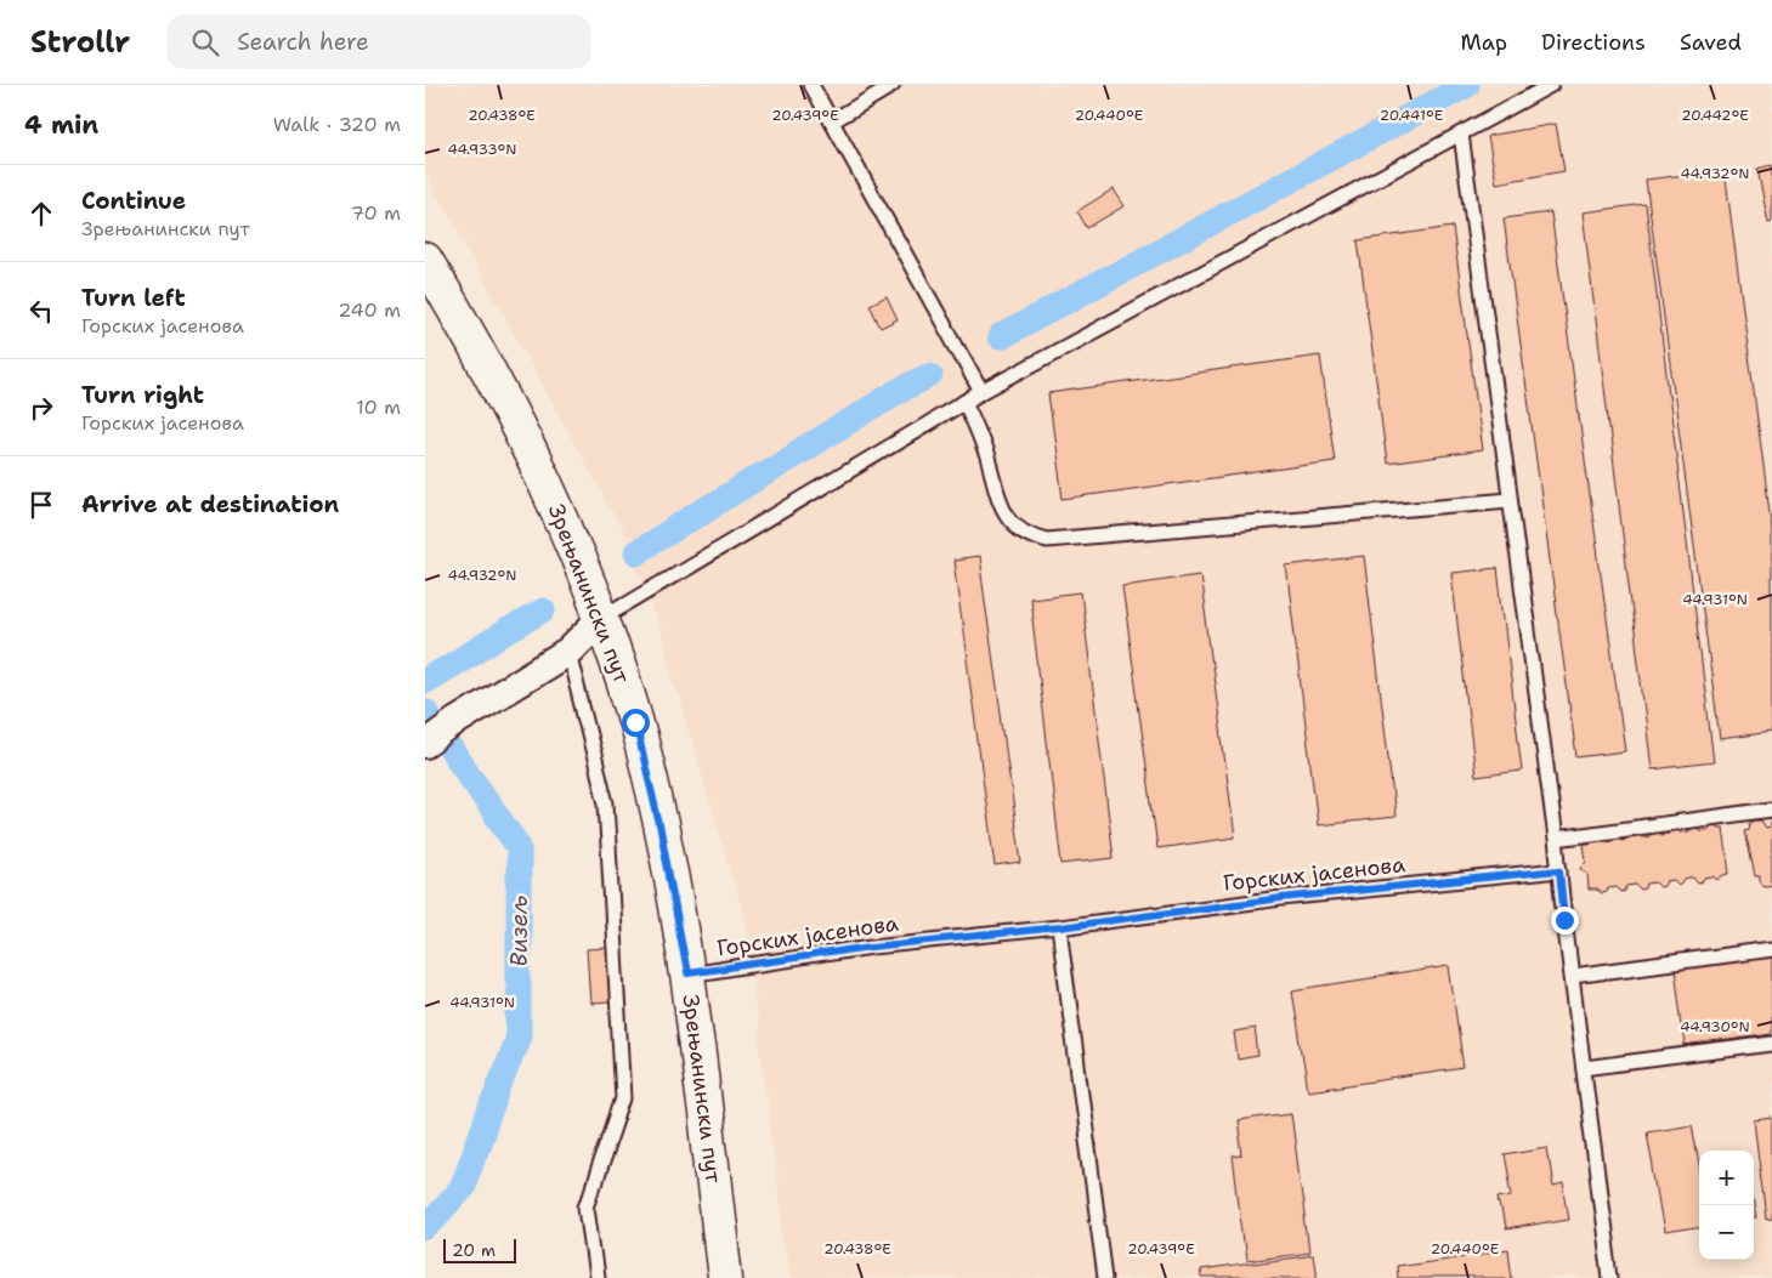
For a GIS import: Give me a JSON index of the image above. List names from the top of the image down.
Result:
{
  "streets": {
    "main road": ["Зрењанински пут"],
    "lane": ["Горских јасенова"]
  },
  "crossings": [
    ["Зрењанински пут", "Горских јасенова"]
  ],
  "water": ["Визељ"],
  "scale_bar": "20 m",
  "page": {
    "header": "Strollr",
    "search": "Search here",
    "nav": ["Map", "Directions", "Saved"],
    "heading": ["4 min", "Walk · 320 m"],
    "list": [
      ["Continue", "Зрењанински пут", "70 m"],
      ["Turn left", "Горских јасенова", "240 m"],
      ["Turn right", "Горских јасенова", "10 m"],
      "Arrive at destination"
    ],
    "map_buttons": ["+", "−"],
    "scale": "20 m"
  },
  "coordinates": [
    "20.438°E",
    "20.439°E",
    "20.440°E",
    "20.441°E",
    "20.442°E",
    "44.933°N",
    "44.932°N",
    "44.931°N",
    "44.930°N"
  ]
}
